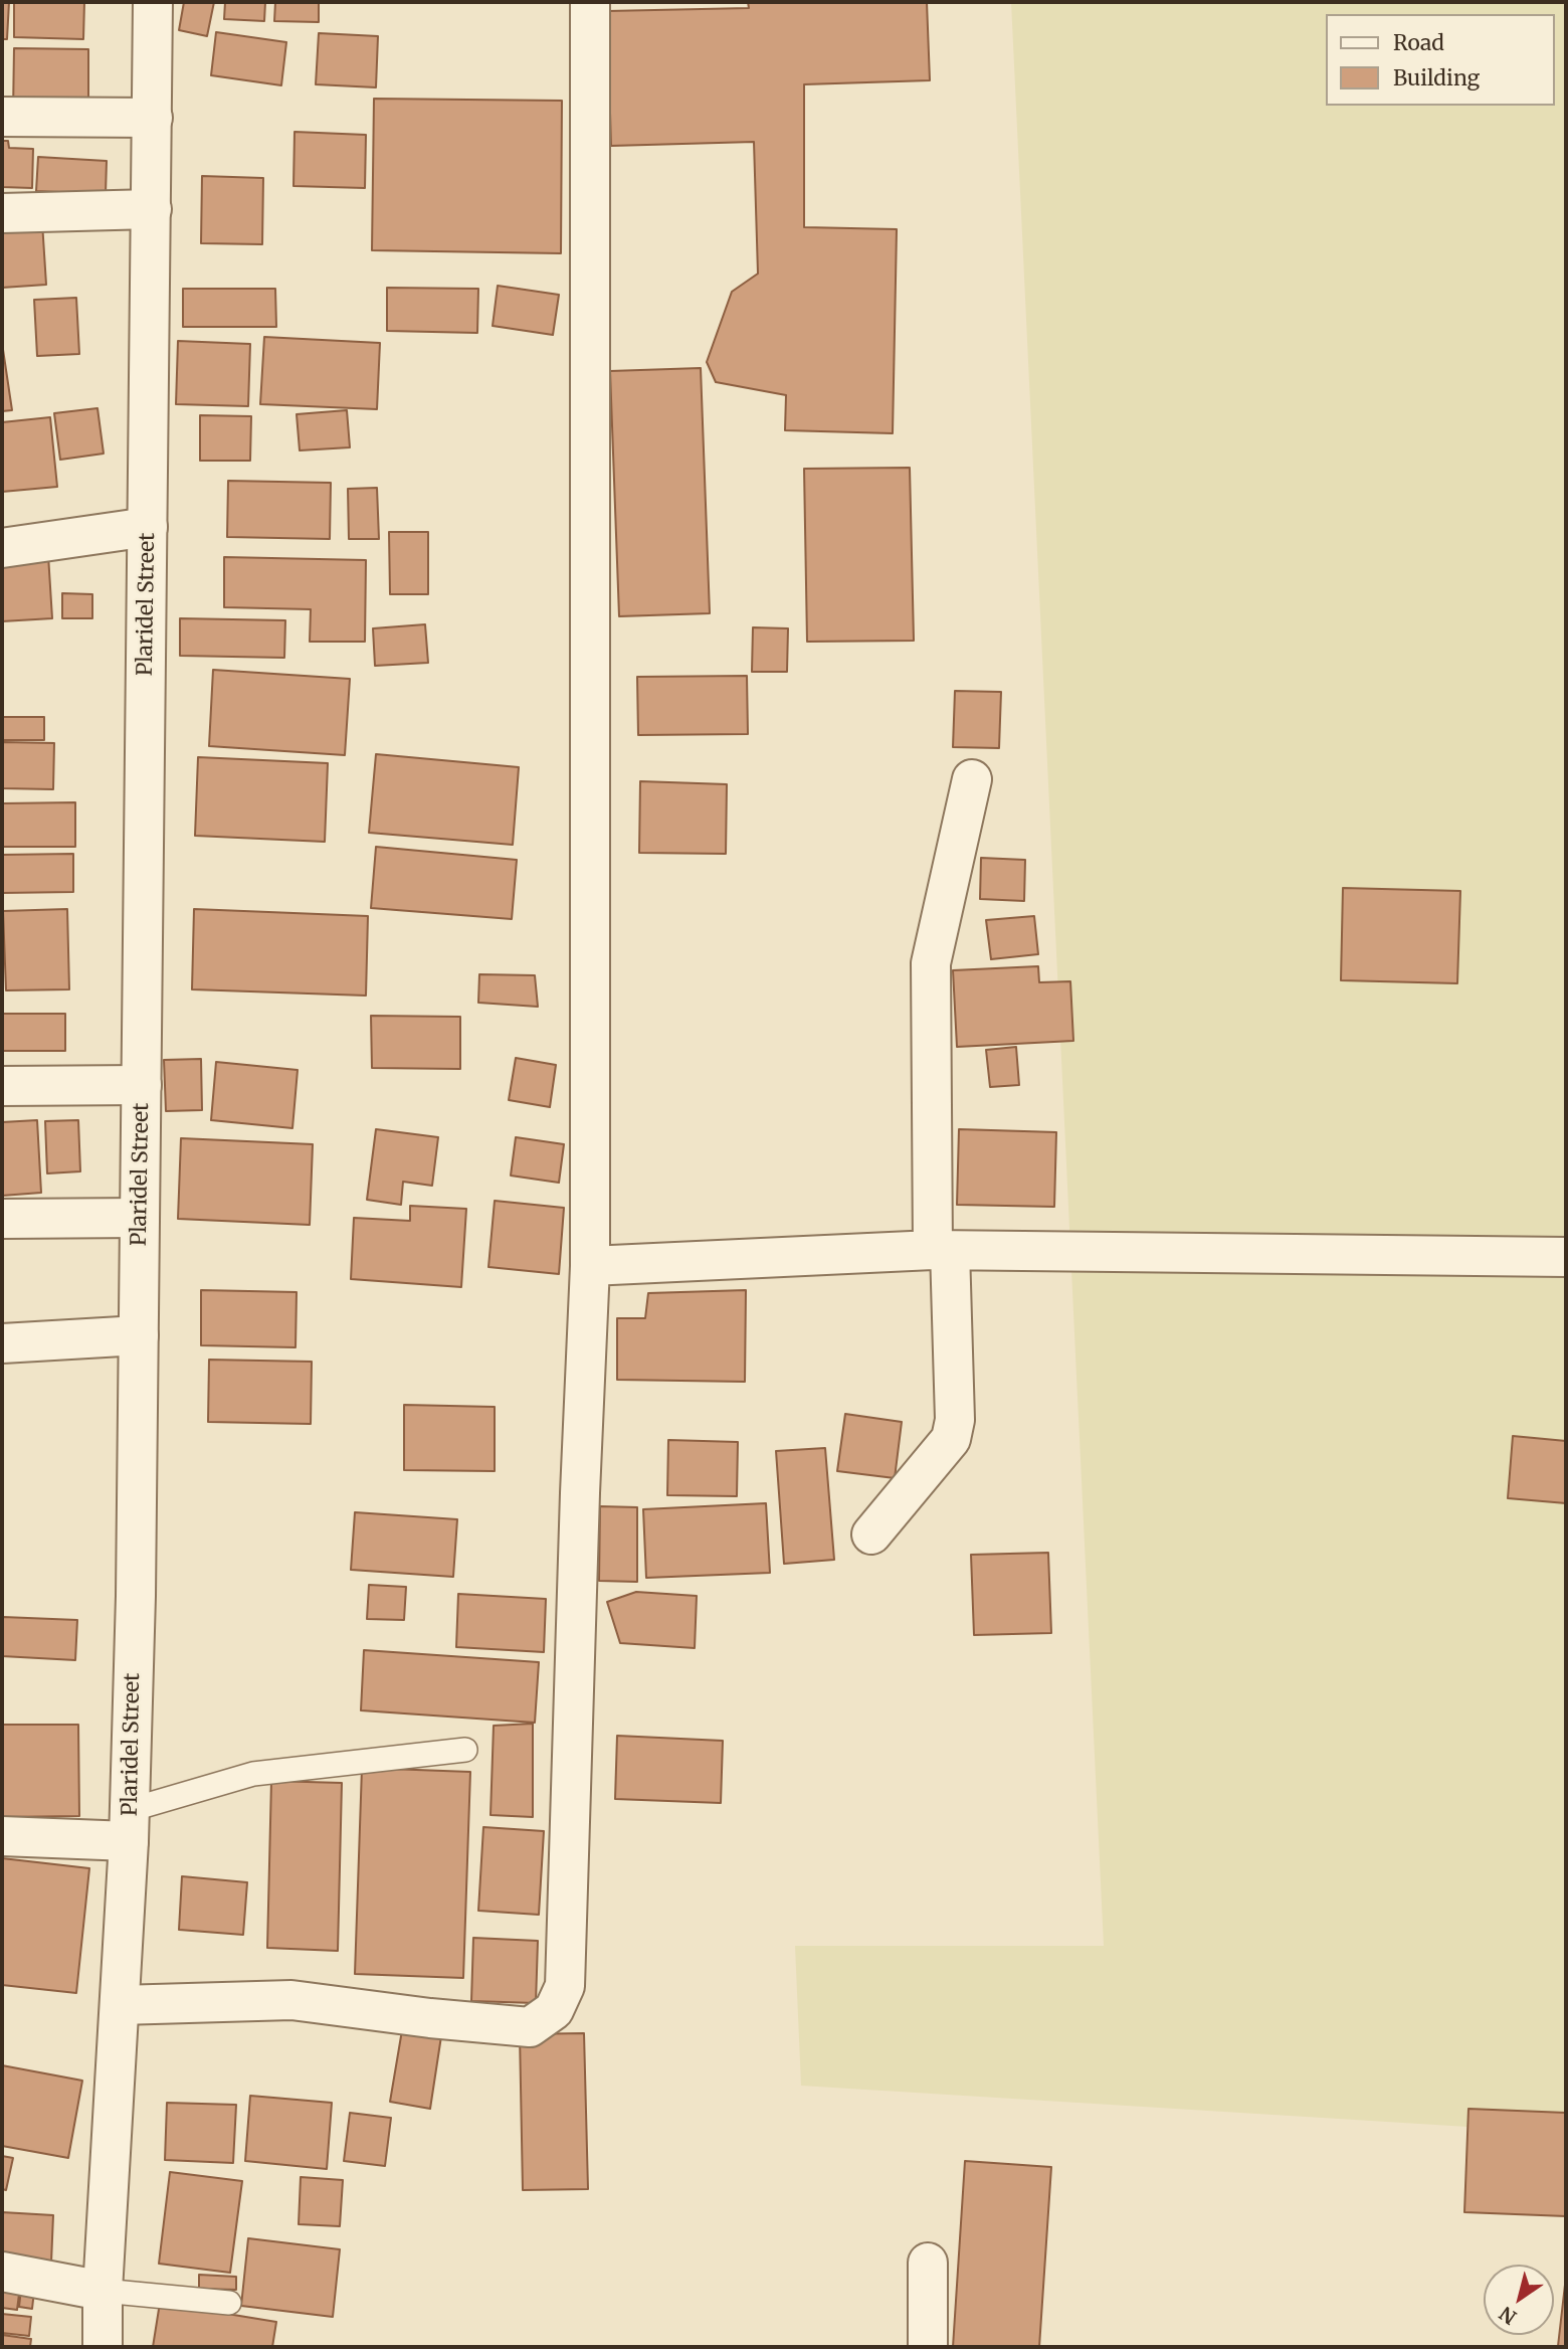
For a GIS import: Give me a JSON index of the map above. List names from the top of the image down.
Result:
{
  "streets": {
    "street": ["Plaridel Street"]
  },
  "legend": ["Road", "Building"],
  "north": "bottom left"
}
